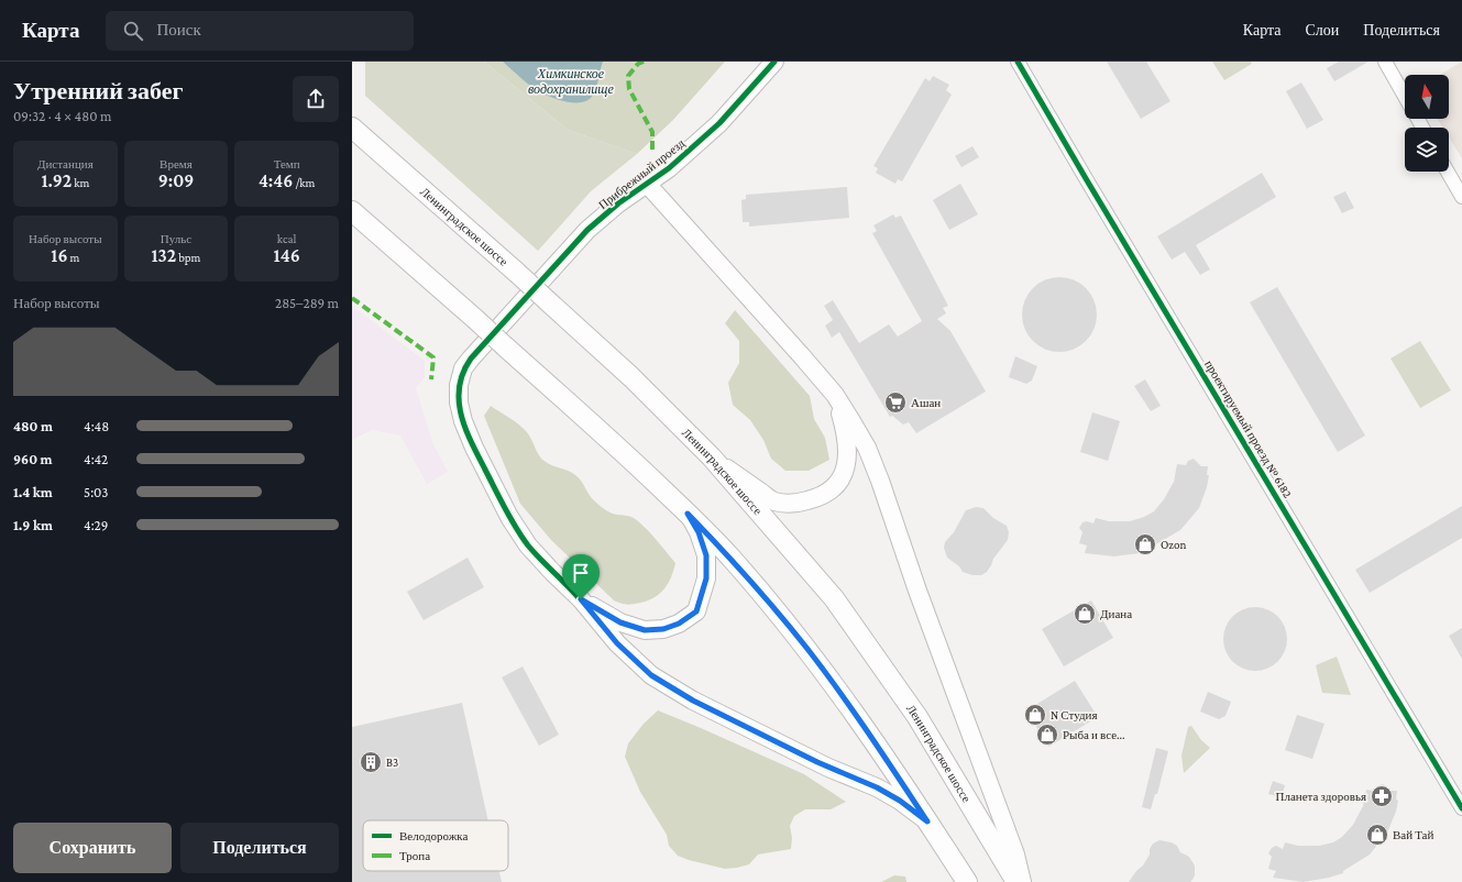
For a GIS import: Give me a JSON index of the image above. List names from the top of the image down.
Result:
{
  "streets": {
    "main road": ["Ленинградское шоссе"],
    "street": ["Прибрежный проезд", "проектируемый проезд № 6182"]
  },
  "water": ["Химкинское водохранилище"],
  "places": {
    "supermarket": ["Ашан"],
    "shop": [
      "Ozon",
      "Диана",
      "N Студия",
      "Рыба и все...",
      "Вай Тай"
    ],
    "building": ["B3"],
    "pharmacy": ["Планета здоровья"]
  },
  "legend": ["Велодорожка", "Тропа"],
  "north": "top",
  "page": {
    "header": "Карта",
    "search": "Поиск",
    "nav": ["Карта", "Слои", "Поделиться"],
    "heading": ["Утренний забег", "09:32 · 4 × 480 m"],
    "stats": [
      ["Дистанция", "1.92 km"],
      ["Время", "9:09"],
      ["Темп", "4:46 /km"],
      ["Набор высоты", "16 m"],
      ["Пульс", "132 bpm"],
      ["kcal", "146"]
    ],
    "chart": ["Набор высоты", "285–289 m"],
    "list": [
      {
        "name": "480 m",
        "note": "4:48"
      },
      {
        "name": "960 m",
        "note": "4:42"
      },
      {
        "name": "1.4 km",
        "note": "5:03"
      },
      {
        "name": "1.9 km",
        "note": "4:29"
      }
    ],
    "buttons": ["Сохранить", "Поделиться"]
  }
}
